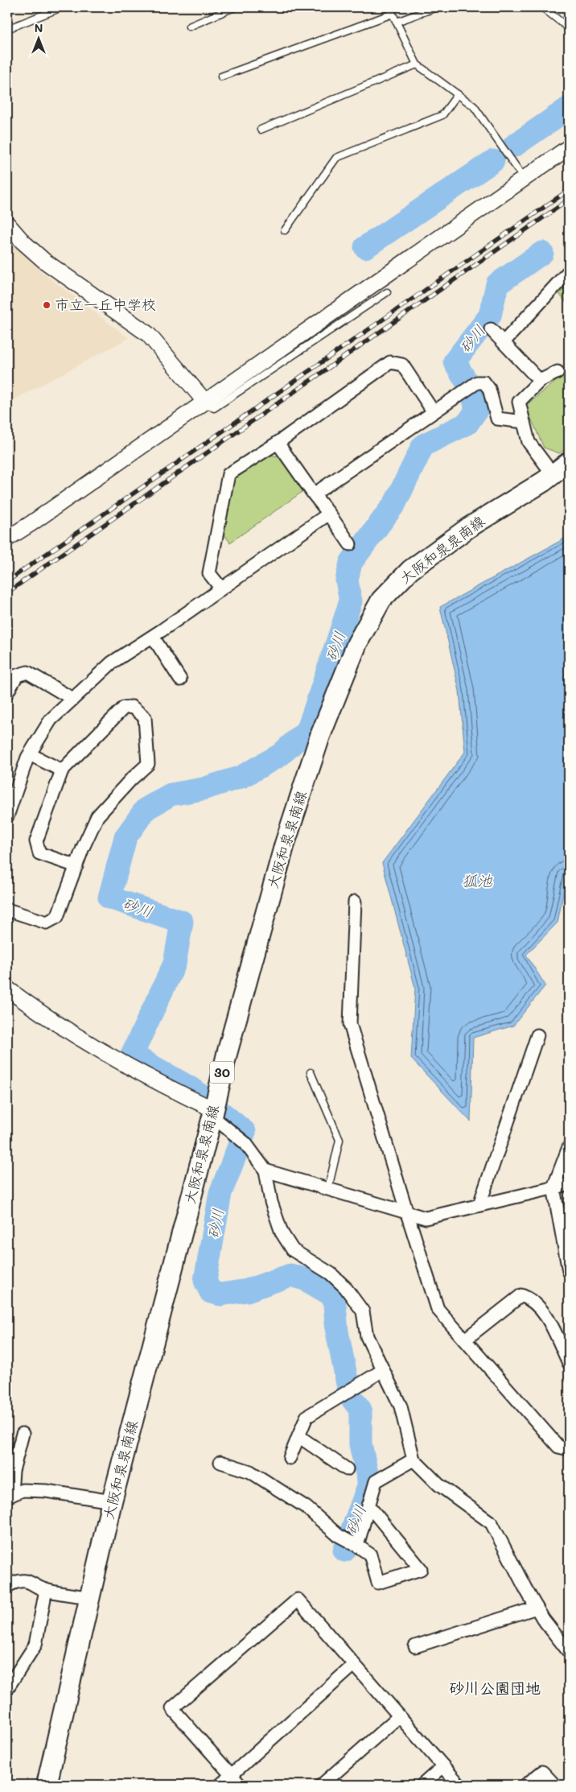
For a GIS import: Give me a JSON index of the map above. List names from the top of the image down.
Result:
{
  "streets": {
    "main road": ["大阪和泉泉南線", "30"]
  },
  "districts": ["砂川公園団地"],
  "water": ["砂川", "狐池"],
  "places": ["市立一丘中学校"],
  "north": "top"
}
